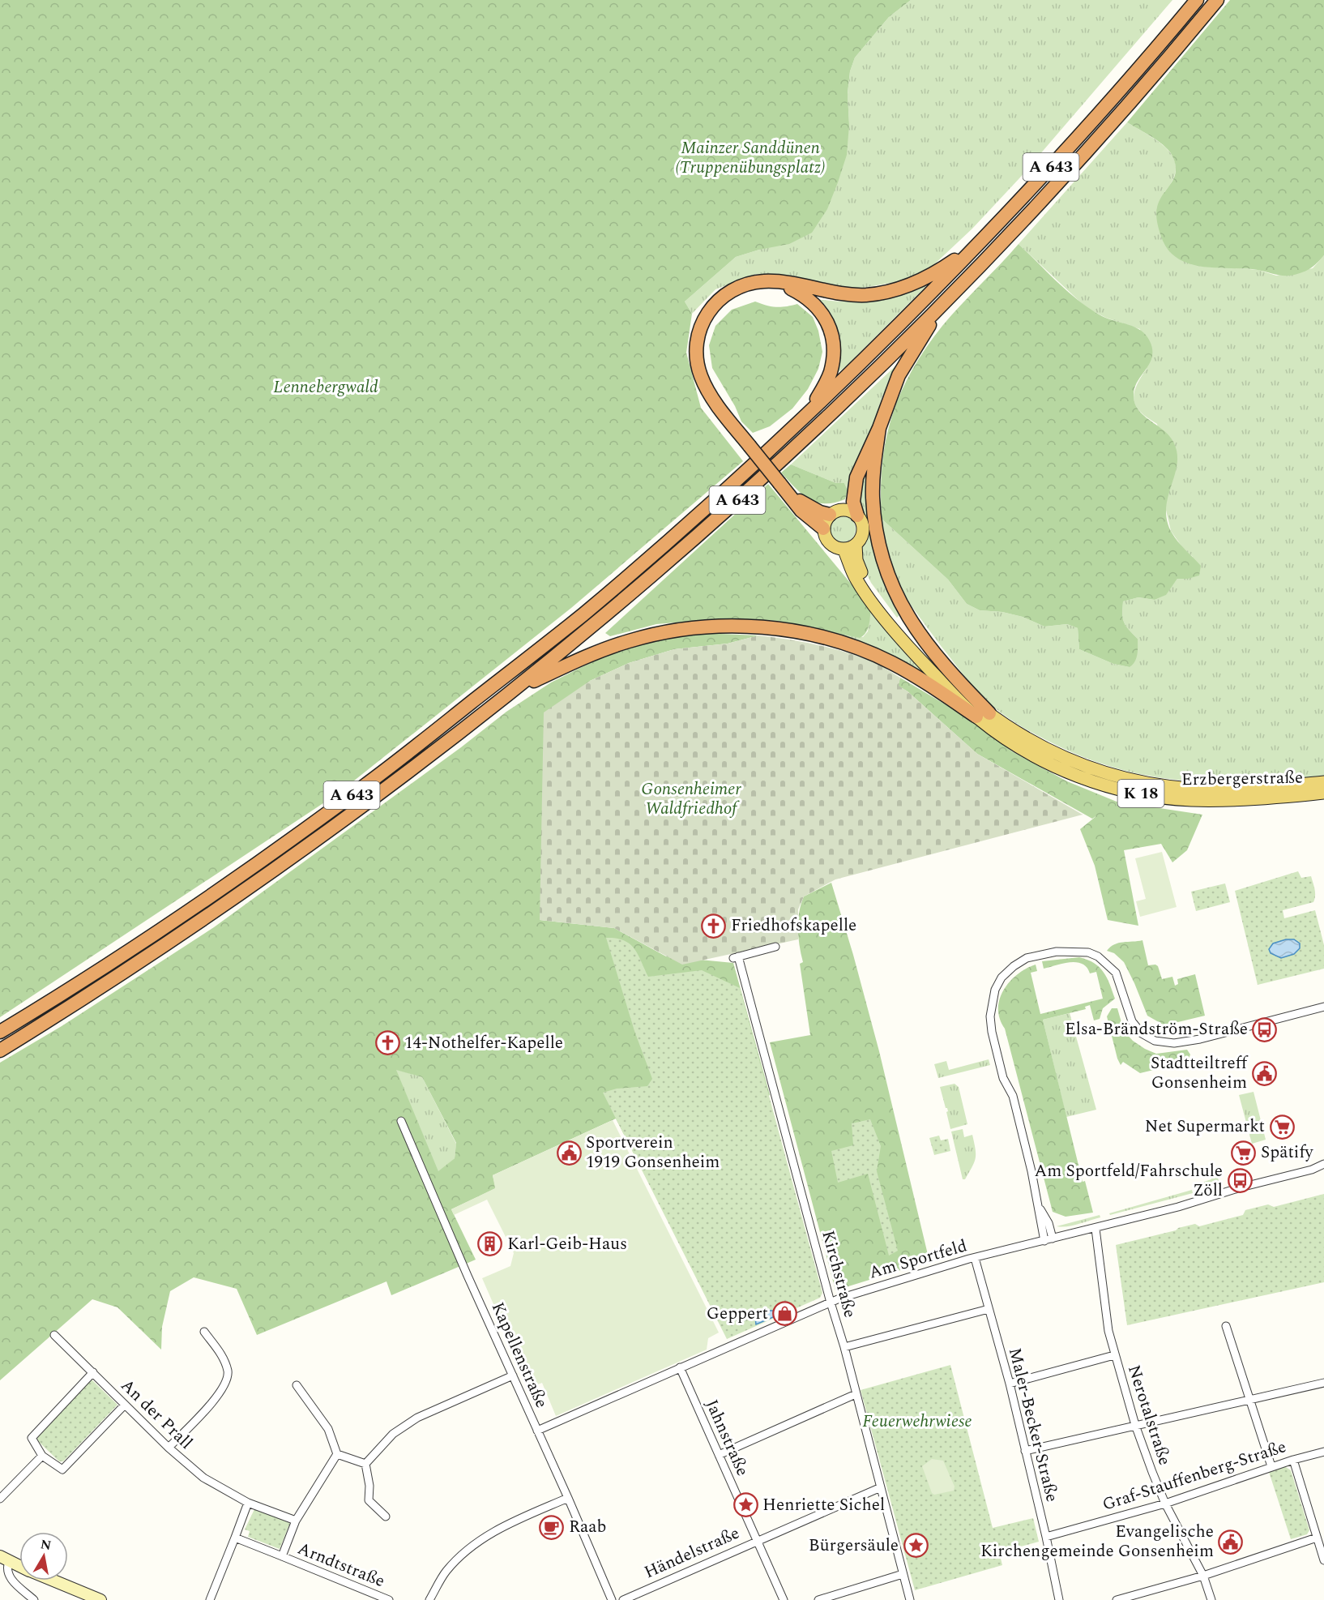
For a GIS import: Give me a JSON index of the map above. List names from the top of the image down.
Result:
{
  "streets": {
    "highway": ["A 643"],
    "main road": ["Erzbergerstraße", "K 18"],
    "street": [
      "Am Sportfeld",
      "Kirchstraße",
      "Kapellenstraße",
      "An der Prall",
      "Nerotalstraße",
      "Maler-Becker-Straße",
      "Jahnstraße",
      "Graf-Stauffenberg-Straße",
      "Händelstraße",
      "Arndtstraße"
    ]
  },
  "crossings": [
    ["Am Sportfeld", "Kirchstraße"],
    ["Am Sportfeld", "Kapellenstraße"],
    ["Am Sportfeld", "Nerotalstraße"],
    ["Am Sportfeld", "Maler-Becker-Straße"],
    ["Am Sportfeld", "Jahnstraße"],
    ["Kirchstraße", "Händelstraße"],
    ["Nerotalstraße", "Graf-Stauffenberg-Straße"],
    ["Maler-Becker-Straße", "Graf-Stauffenberg-Straße"],
    ["Jahnstraße", "Händelstraße"]
  ],
  "parks": [
    "Mainzer Sanddünen (Truppenübungsplatz)",
    "Lennebergwald",
    "Gonsenheimer Waldfriedhof",
    "Feuerwehrwiese"
  ],
  "places": {
    "church": ["Friedhofskapelle", "14-Nothelfer-Kapelle"],
    "bus stop": ["Elsa-Brändström-Straße", "Am Sportfeld/Fahrschule Zöll"],
    "public building": ["Stadtteiltreff Gonsenheim", "Sportverein 1919 Gonsenheim", "Evangelische Kirchengemeinde Gonsenheim"],
    "supermarket": ["Net Supermarkt", "Spätify"],
    "building": ["Karl-Geib-Haus"],
    "shop": ["Geppert"],
    "place": ["Henriette Sichel", "Bürgersäule"],
    "cafe": ["Raab"]
  },
  "north": "top"
}
